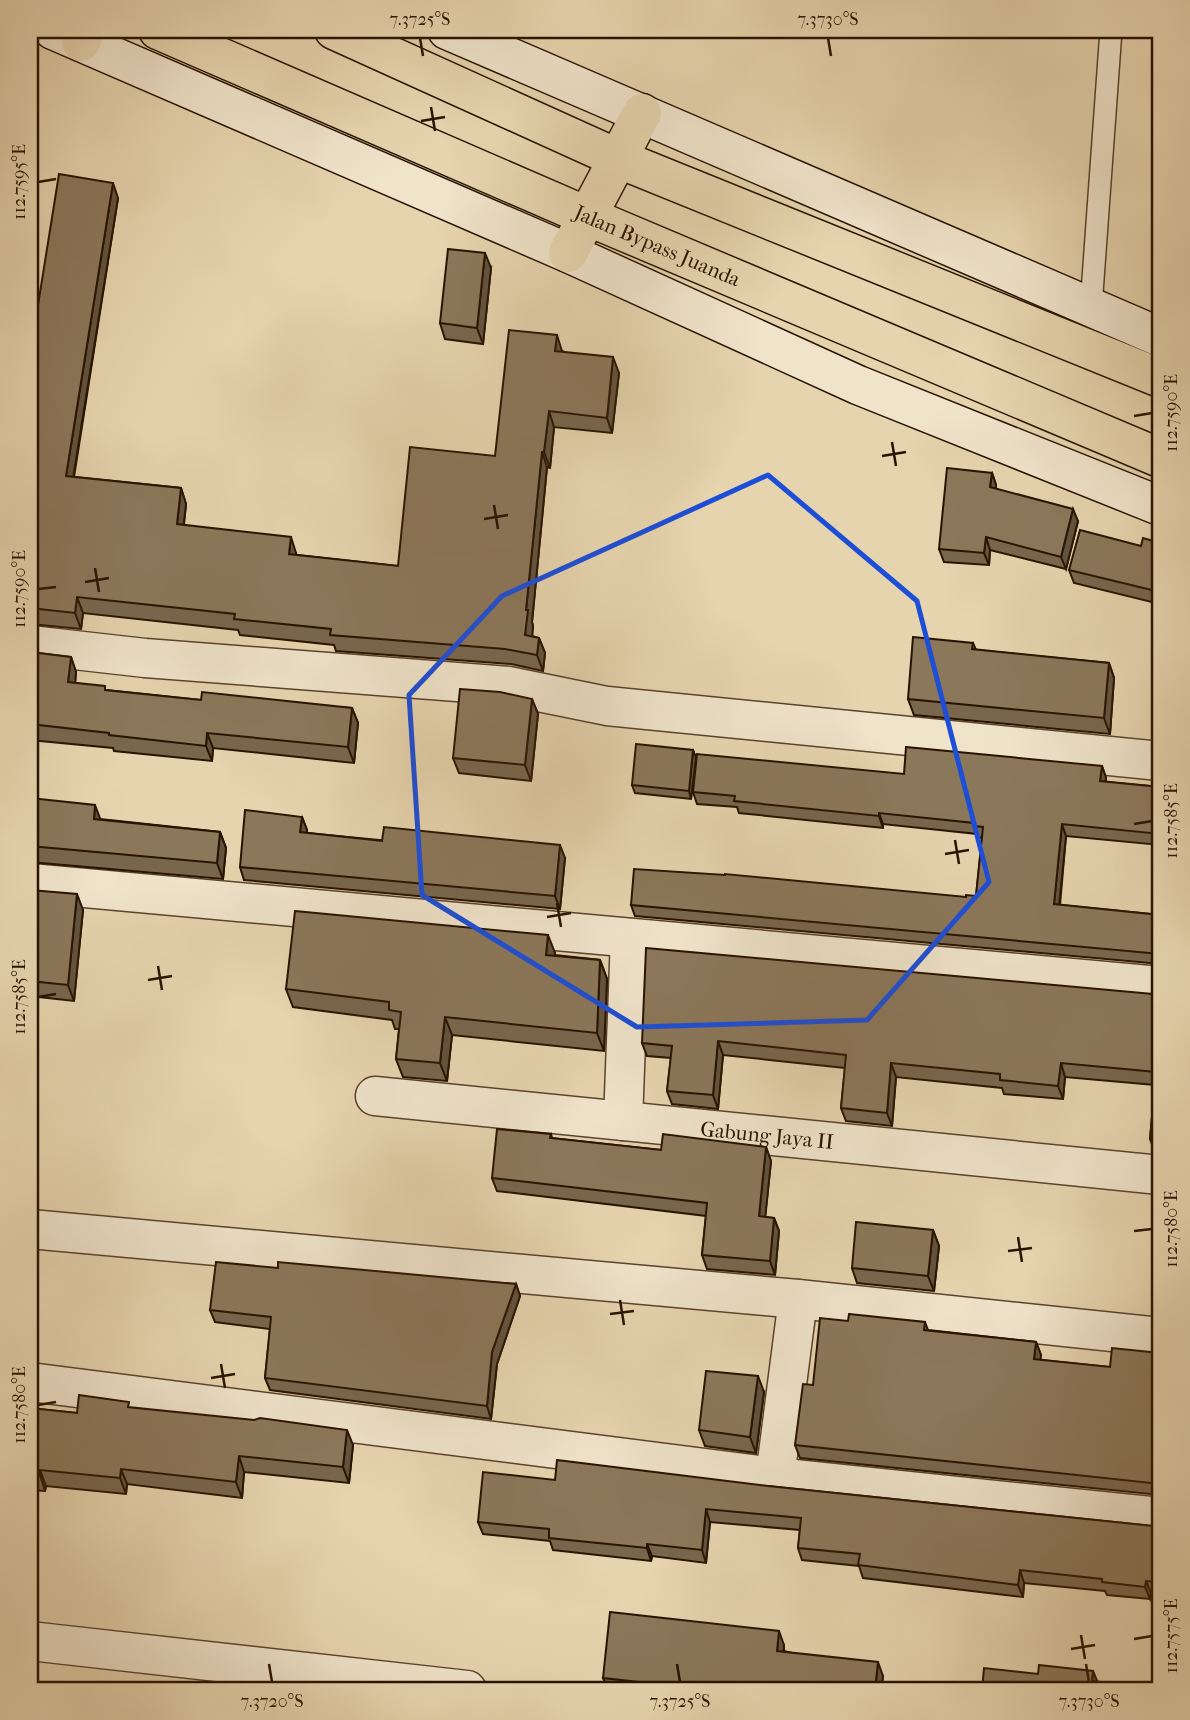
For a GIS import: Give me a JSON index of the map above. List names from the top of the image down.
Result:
{
  "streets": {
    "highway": ["Jalan Bypass Juanda"],
    "street": ["Gabung Jaya II"]
  },
  "coordinates": [
    "7.3725°S",
    "7.3730°S",
    "112.7595°E",
    "112.7590°E",
    "112.7585°E",
    "112.7580°E",
    "112.7575°E",
    "7.3720°S"
  ]
}
